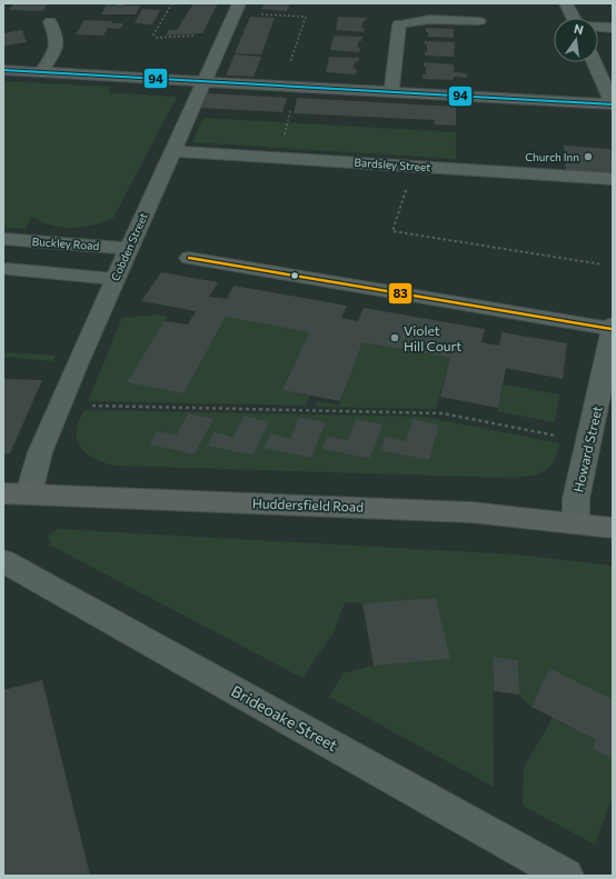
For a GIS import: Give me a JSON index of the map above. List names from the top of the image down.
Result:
{
  "streets": {
    "main road": ["Huddersfield Road"],
    "street": [
      "Bardsley Street",
      "Buckley Road",
      "Cobden Street",
      "Howard Street",
      "Brideoake Street"
    ]
  },
  "crossings": [
    ["Bardsley Street", "Cobden Street"],
    ["Buckley Road", "Cobden Street"],
    ["Cobden Street", "Huddersfield Road"],
    ["Howard Street", "Huddersfield Road"]
  ],
  "places": ["Church Inn", "Violet Hill Court"],
  "lines": ["transit line 94", "transit line 83"],
  "north": "top"
}
